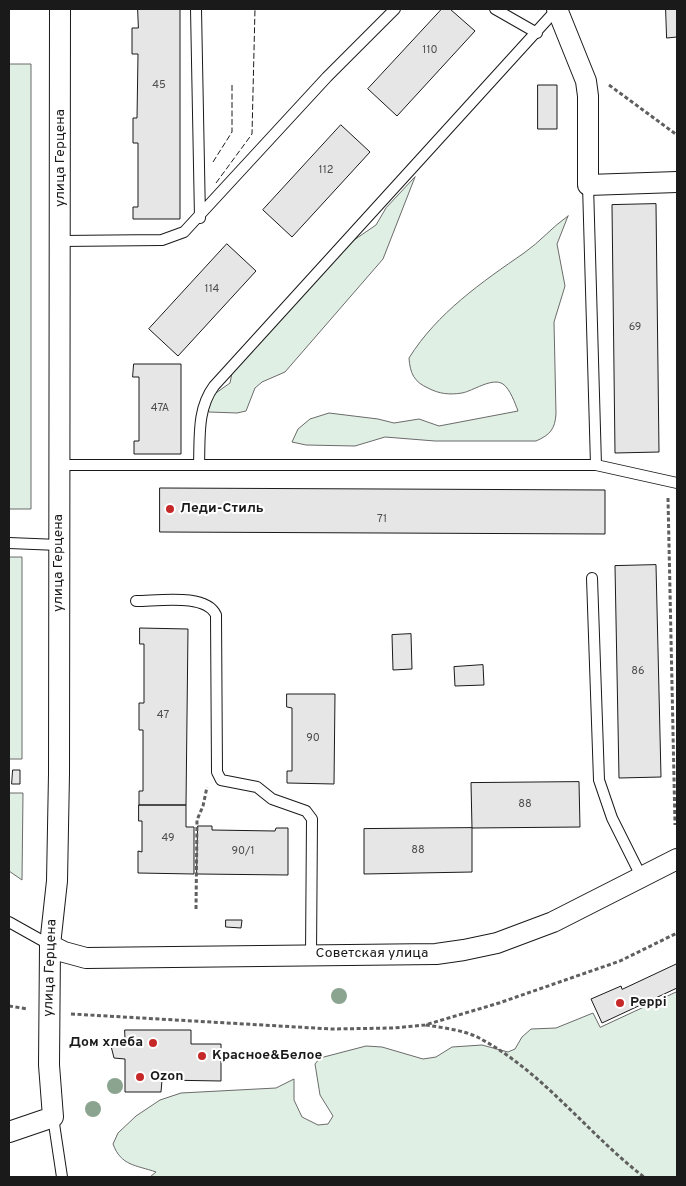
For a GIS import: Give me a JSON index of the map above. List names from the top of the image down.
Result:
{
  "streets": {
    "street": ["улица Герцена", "Советская улица"]
  },
  "crossings": [
    ["улица Герцена", "Советская улица"]
  ],
  "places": [
    "Леди-Стиль",
    "Peppi",
    "Дом хлеба",
    "Красное&Белое",
    "Ozon"
  ],
  "house_numbers": [
    "110",
    "45",
    "112",
    "114",
    "69",
    "47А",
    "71",
    "86",
    "47",
    "90",
    "88",
    "49",
    "88",
    "90/1"
  ]
}
